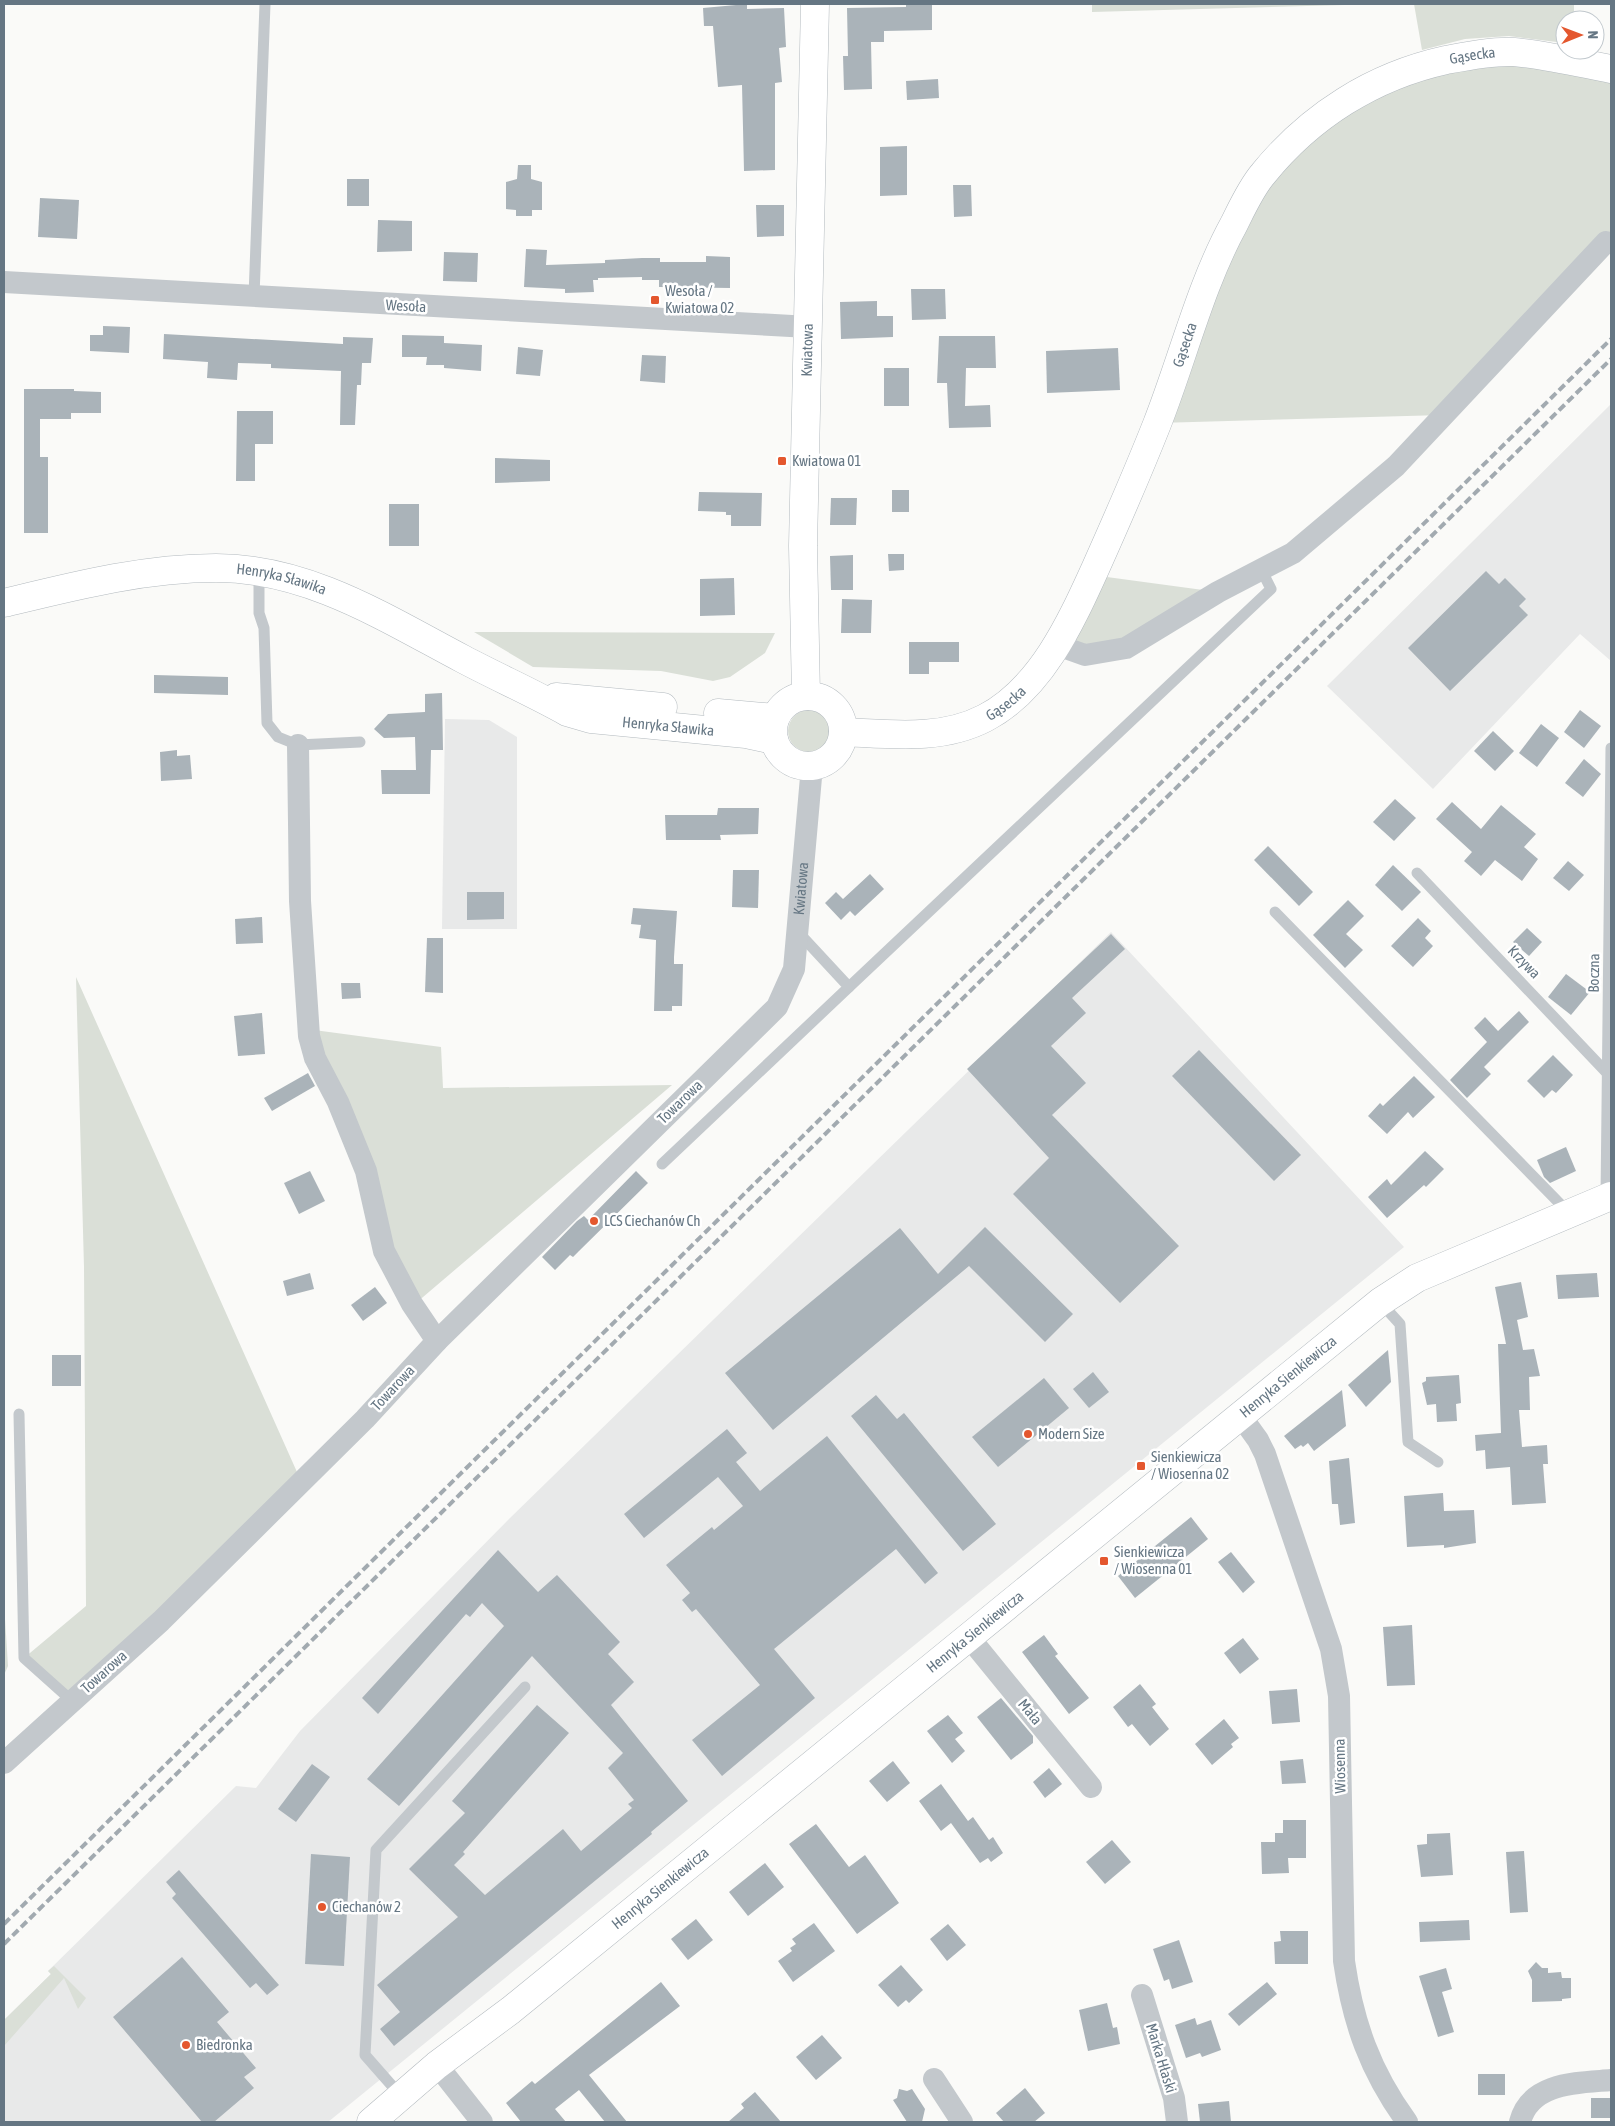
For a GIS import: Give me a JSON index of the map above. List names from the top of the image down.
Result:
{
  "streets": {
    "street": [
      "Gąsecka",
      "Wesoła",
      "Kwiatowa",
      "Henryka Sławika",
      "Towarowa",
      "Henryka Sienkiewicza",
      "Mała",
      "Wiosenna",
      "Marka Hłaski"
    ],
    "lane": ["Krzywa", "Boczna"]
  },
  "crossings": [
    ["Gąsecka", "Kwiatowa"],
    ["Gąsecka", "Henryka Sławika"],
    ["Wesoła", "Kwiatowa"],
    ["Kwiatowa", "Henryka Sławika"],
    ["Kwiatowa", "Towarowa"],
    ["Krzywa", "Boczna"],
    ["Boczna", "Henryka Sienkiewicza"],
    ["Henryka Sienkiewicza", "Mała"],
    ["Henryka Sienkiewicza", "Wiosenna"]
  ],
  "places": {
    "transit": [
      "Wesoła / Kwiatowa 02",
      "Kwiatowa 01",
      "Sienkiewicza / Wiosenna 02",
      "Sienkiewicza / Wiosenna 01"
    ],
    "other": [
      "LCS Ciechanów Ch",
      "Modern Size",
      "Ciechanów 2",
      "Biedronka"
    ]
  },
  "north": "right"
}
